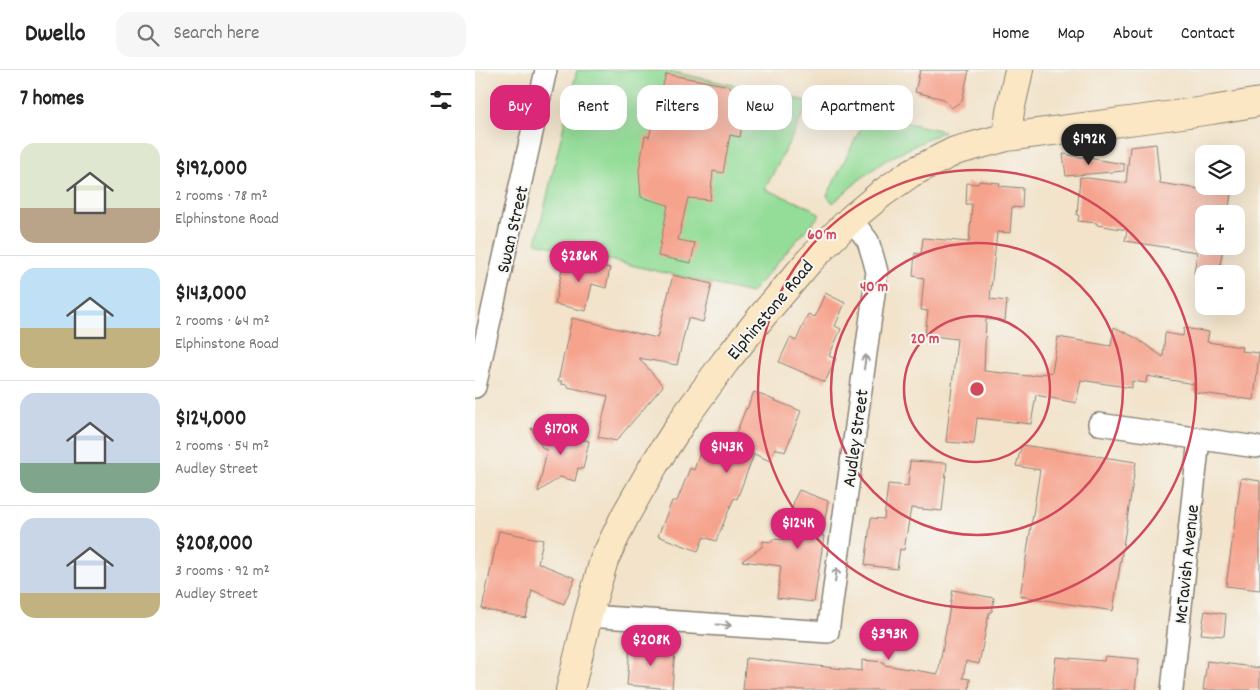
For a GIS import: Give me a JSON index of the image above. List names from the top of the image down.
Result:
{
  "streets": {
    "street": [
      "Swan Street",
      "Elphinstone Road",
      "Audley Street",
      "McTavish Avenue"
    ]
  },
  "crossings": [
    ["Elphinstone Road", "Audley Street"]
  ],
  "page": {
    "header": "Dwello",
    "search": "Search here",
    "nav": [
      "Home",
      "Map",
      "About",
      "Contact"
    ],
    "heading": "7 homes",
    "chip": [
      "Buy",
      "Rent",
      "Filters",
      "New",
      "Apartment"
    ],
    "price": [
      "$192K",
      "$286K",
      "$170K",
      "$143K",
      "$124K",
      "$393K",
      "$208K"
    ],
    "list": [
      {
        "name": "$192,000",
        "note": "2 rooms · 78 m² · Elphinstone Road"
      },
      {
        "name": "$143,000",
        "note": "2 rooms · 64 m² · Elphinstone Road"
      },
      {
        "name": "$124,000",
        "note": "2 rooms · 54 m² · Audley Street"
      },
      {
        "name": "$208,000",
        "note": "3 rooms · 92 m² · Audley Street"
      }
    ],
    "map_buttons": ["+", "−"]
  },
  "rings": ["60 m", "40 m", "20 m"]
}
